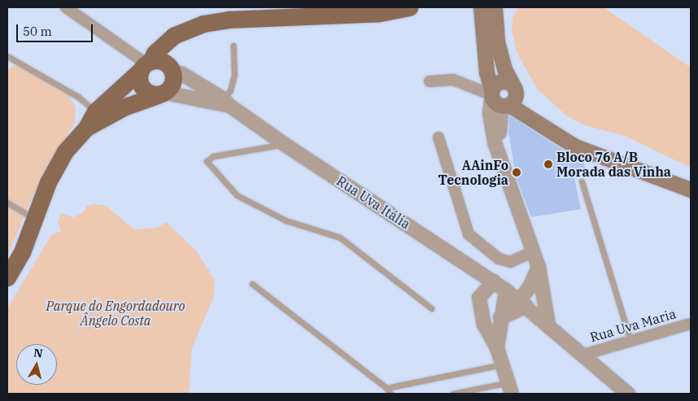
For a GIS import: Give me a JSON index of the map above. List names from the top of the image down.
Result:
{
  "streets": {
    "street": ["Rua Uva Itália", "Rua Uva Maria"]
  },
  "crossings": [
    ["Rua Uva Itália", "Rua Uva Maria"]
  ],
  "parks": ["Parque do Engordadouro Ângelo Costa"],
  "places": ["Bloco 76 A/B Morada das Vinha", "AAinFo Tecnologia"],
  "scale_bar": "50 m",
  "north": "top"
}
